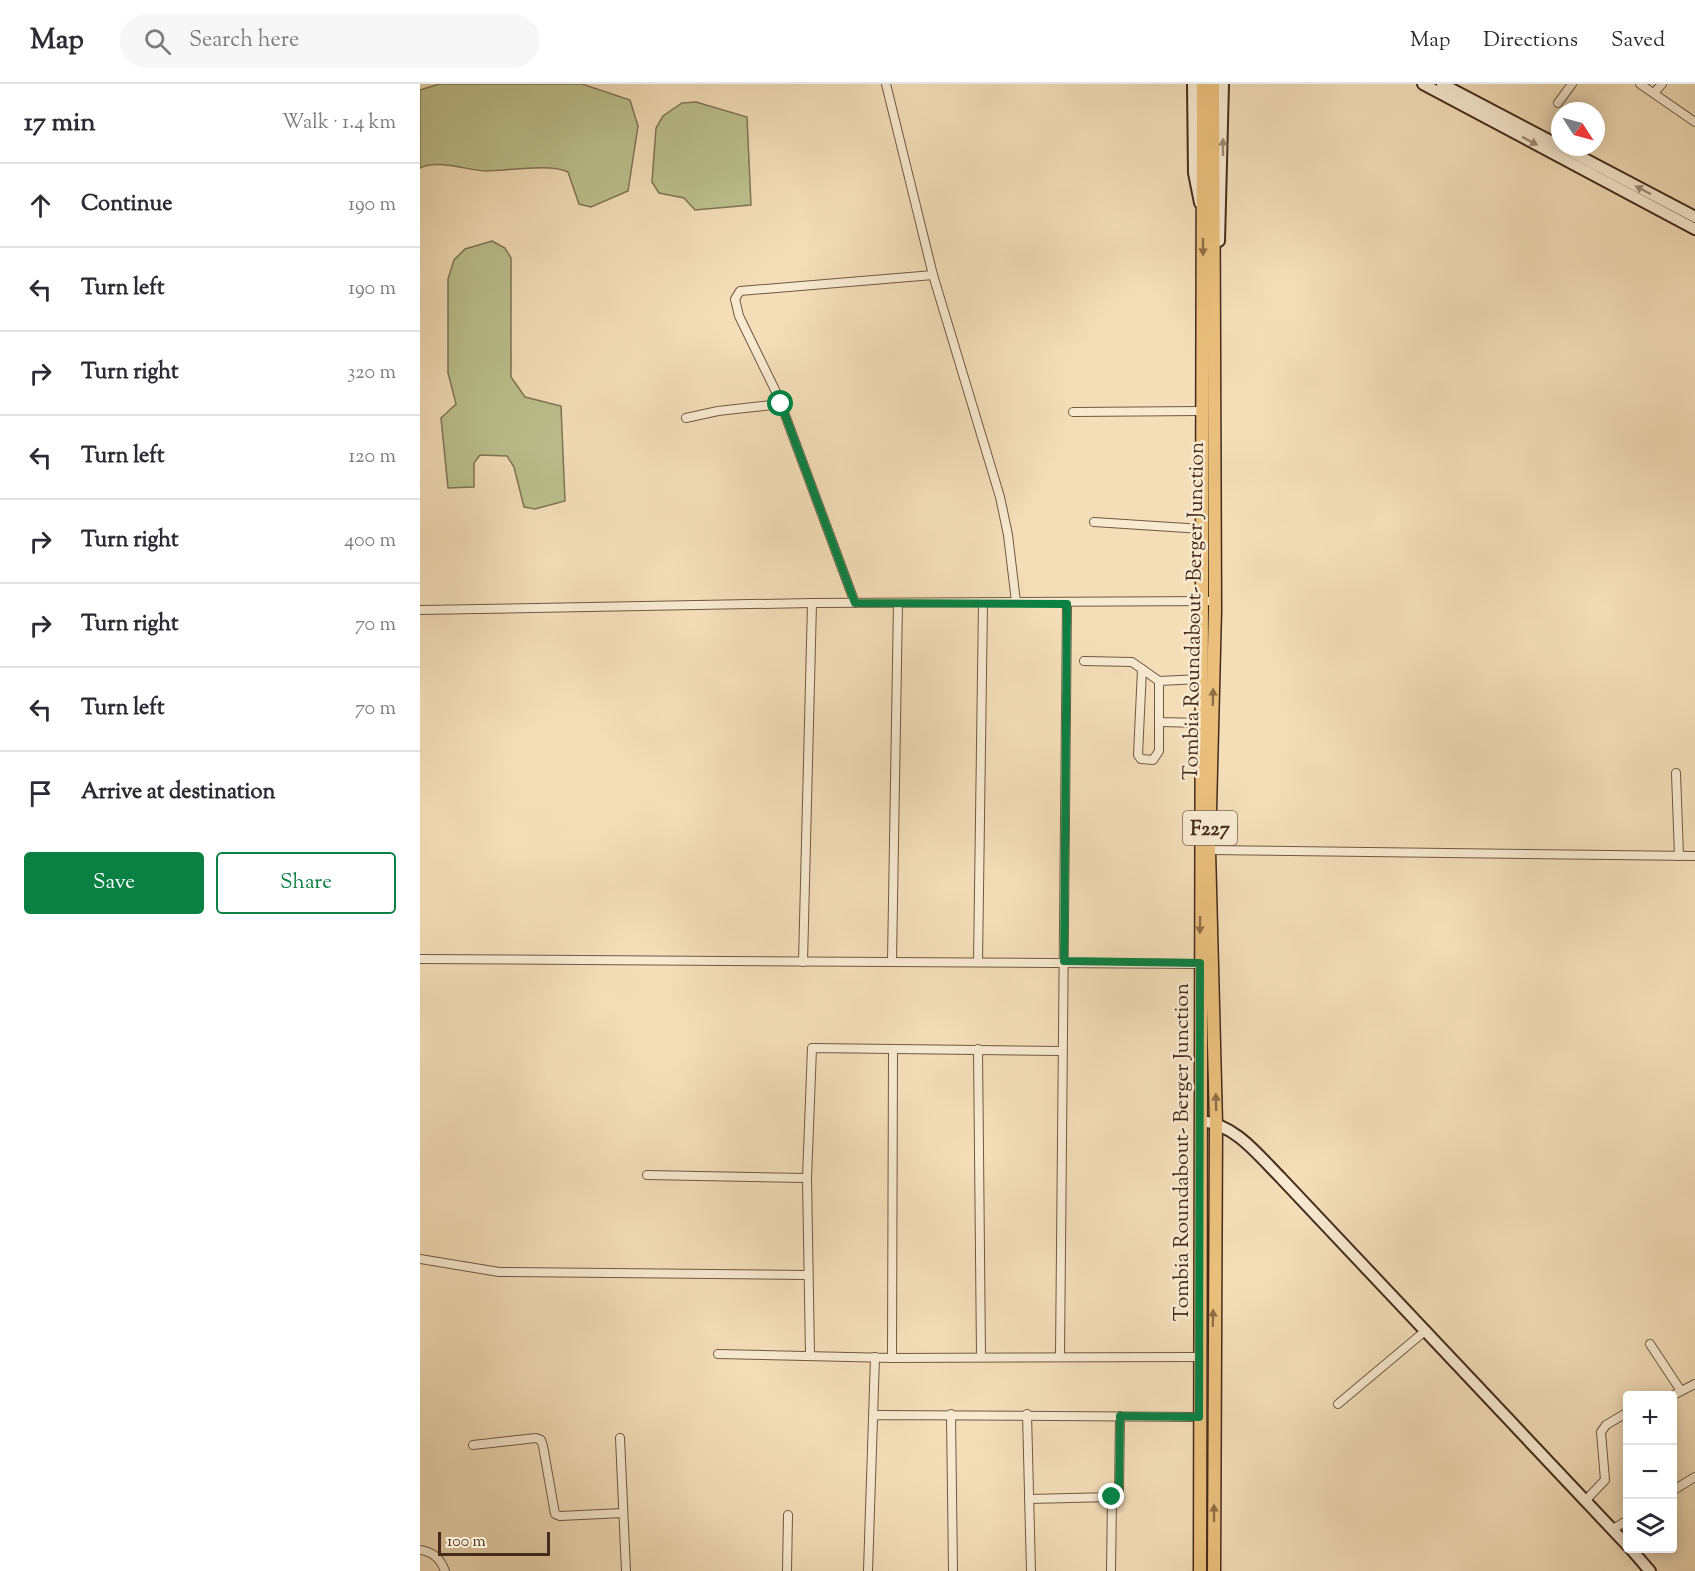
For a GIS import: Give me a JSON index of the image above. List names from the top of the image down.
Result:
{
  "streets": {
    "main road": ["Tombia Roundabout- Berger Junction", "F227"]
  },
  "scale_bar": "100 m",
  "north": "bottom right",
  "page": {
    "header": "Map",
    "search": "Search here",
    "nav": ["Map", "Directions", "Saved"],
    "heading": ["17 min", "Walk · 1.4 km"],
    "list": [
      ["Continue", "190 m"],
      ["Turn left", "190 m"],
      ["Turn right", "320 m"],
      ["Turn left", "120 m"],
      ["Turn right", "400 m"],
      ["Turn right", "70 m"],
      ["Turn left", "70 m"],
      "Arrive at destination"
    ],
    "buttons": ["Save", "Share"],
    "map_buttons": ["+", "−"],
    "scale": "100 m"
  }
}
